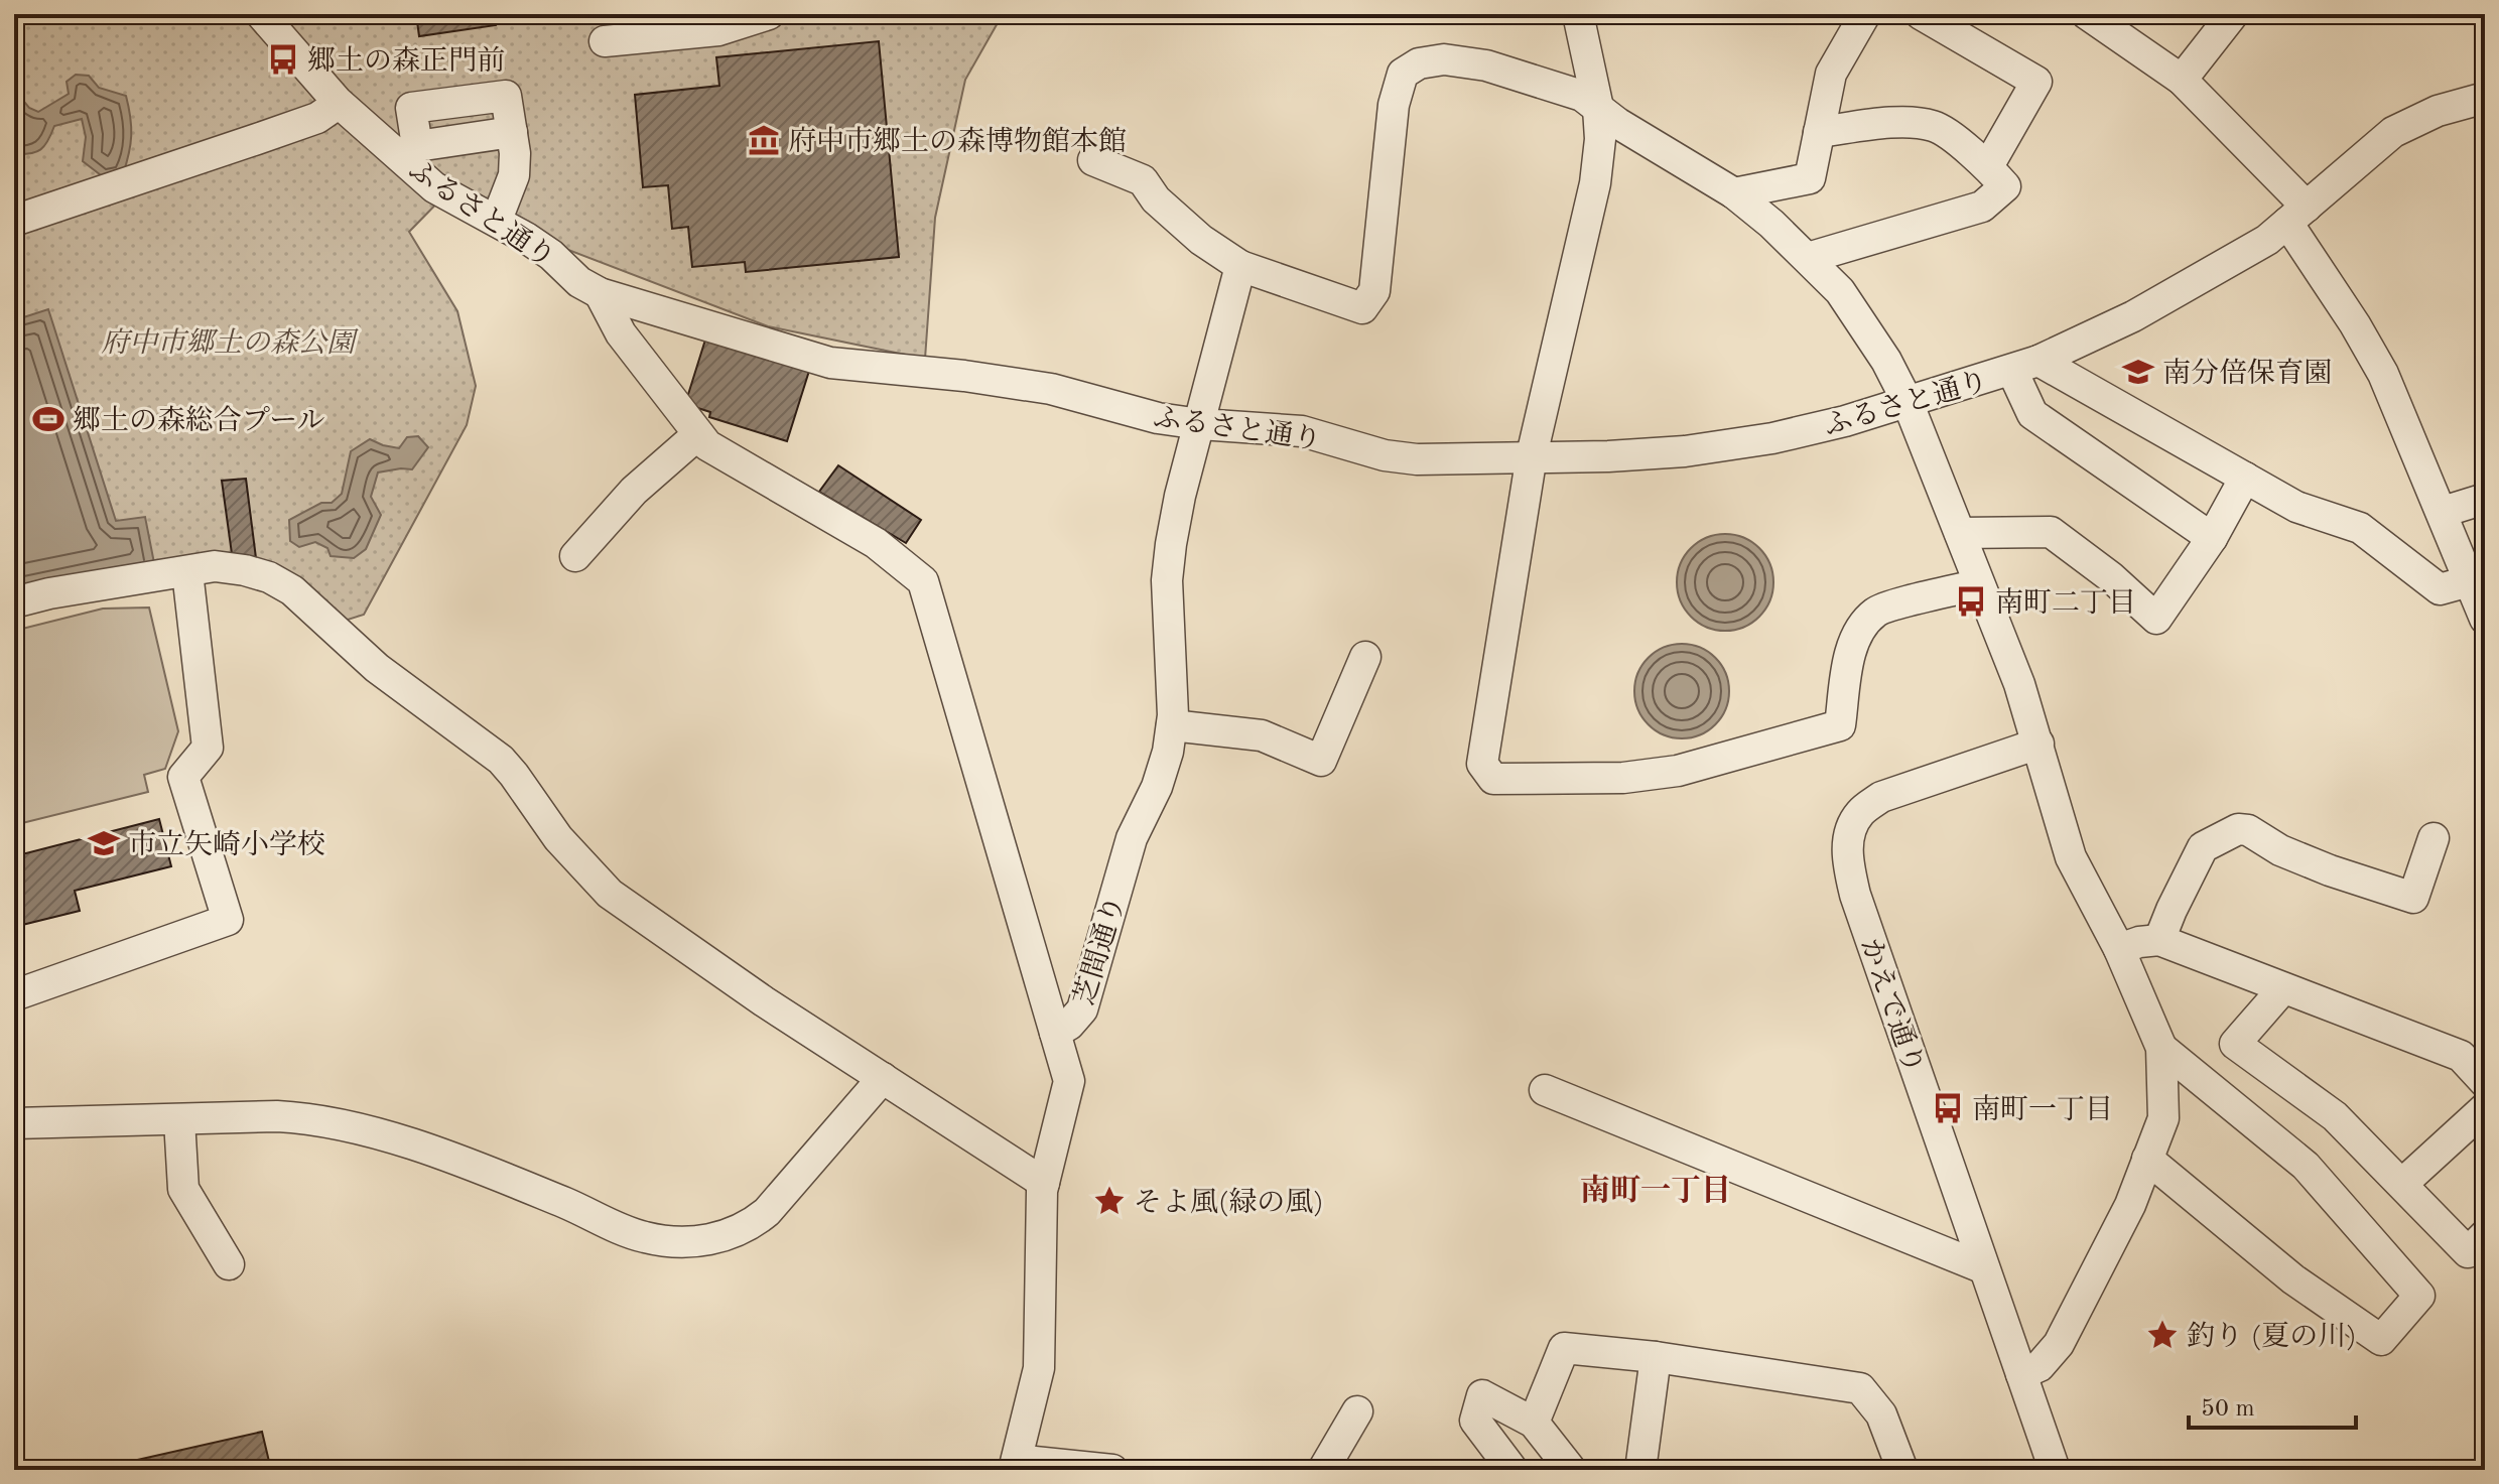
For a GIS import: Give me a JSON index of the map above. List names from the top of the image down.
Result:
{
  "streets": {
    "street": ["ふるさと通り", "芝間通り", "かえで通り"]
  },
  "crossings": [
    ["ふるさと通り", "芝間通り"]
  ],
  "districts": ["南町一丁目"],
  "parks": ["府中市郷土の森公園"],
  "places": {
    "bus stop": ["郷土の森正門前", "南町二丁目", "南町一丁目"],
    "museum": ["府中市郷土の森博物館本館"],
    "school or university": ["南分倍保育園", "市立矢崎小学校"],
    "sports": ["郷土の森総合プール"],
    "place": ["そよ風(緑の風)", "釣り (夏の川)"]
  },
  "scale_bar": "50 m"
}
